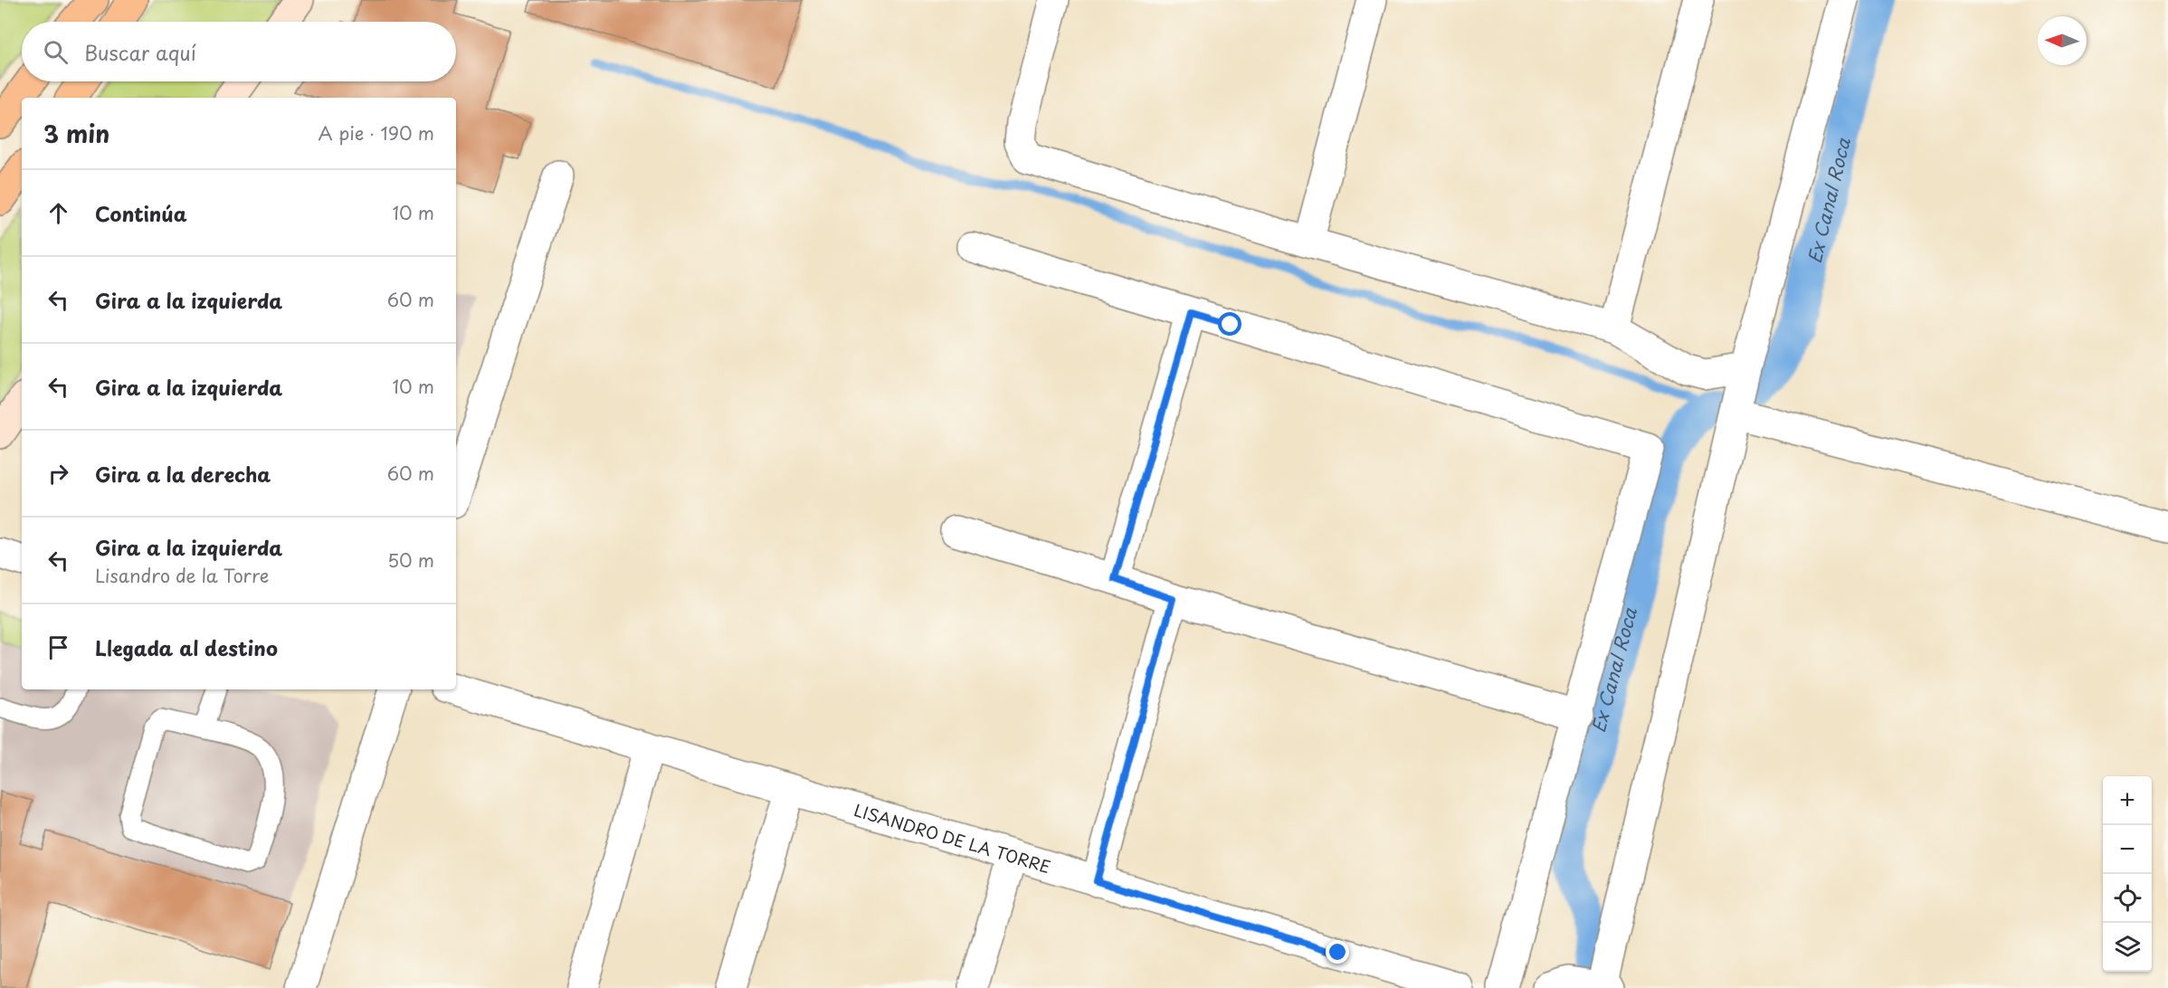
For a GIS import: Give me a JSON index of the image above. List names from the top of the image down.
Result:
{
  "streets": {
    "street": ["LISANDRO DE LA TORRE"]
  },
  "water": ["Ex Canal Roca"],
  "north": "left",
  "page": {
    "search": "Buscar aquí",
    "heading": ["3 min", "A pie · 190 m"],
    "list": [
      ["Continúa", "10 m"],
      ["Gira a la izquierda", "60 m"],
      ["Gira a la izquierda", "10 m"],
      ["Gira a la derecha", "60 m"],
      ["Gira a la izquierda", "Lisandro de la Torre", "50 m"],
      "Llegada al destino"
    ],
    "map_buttons": ["+", "−"]
  }
}
